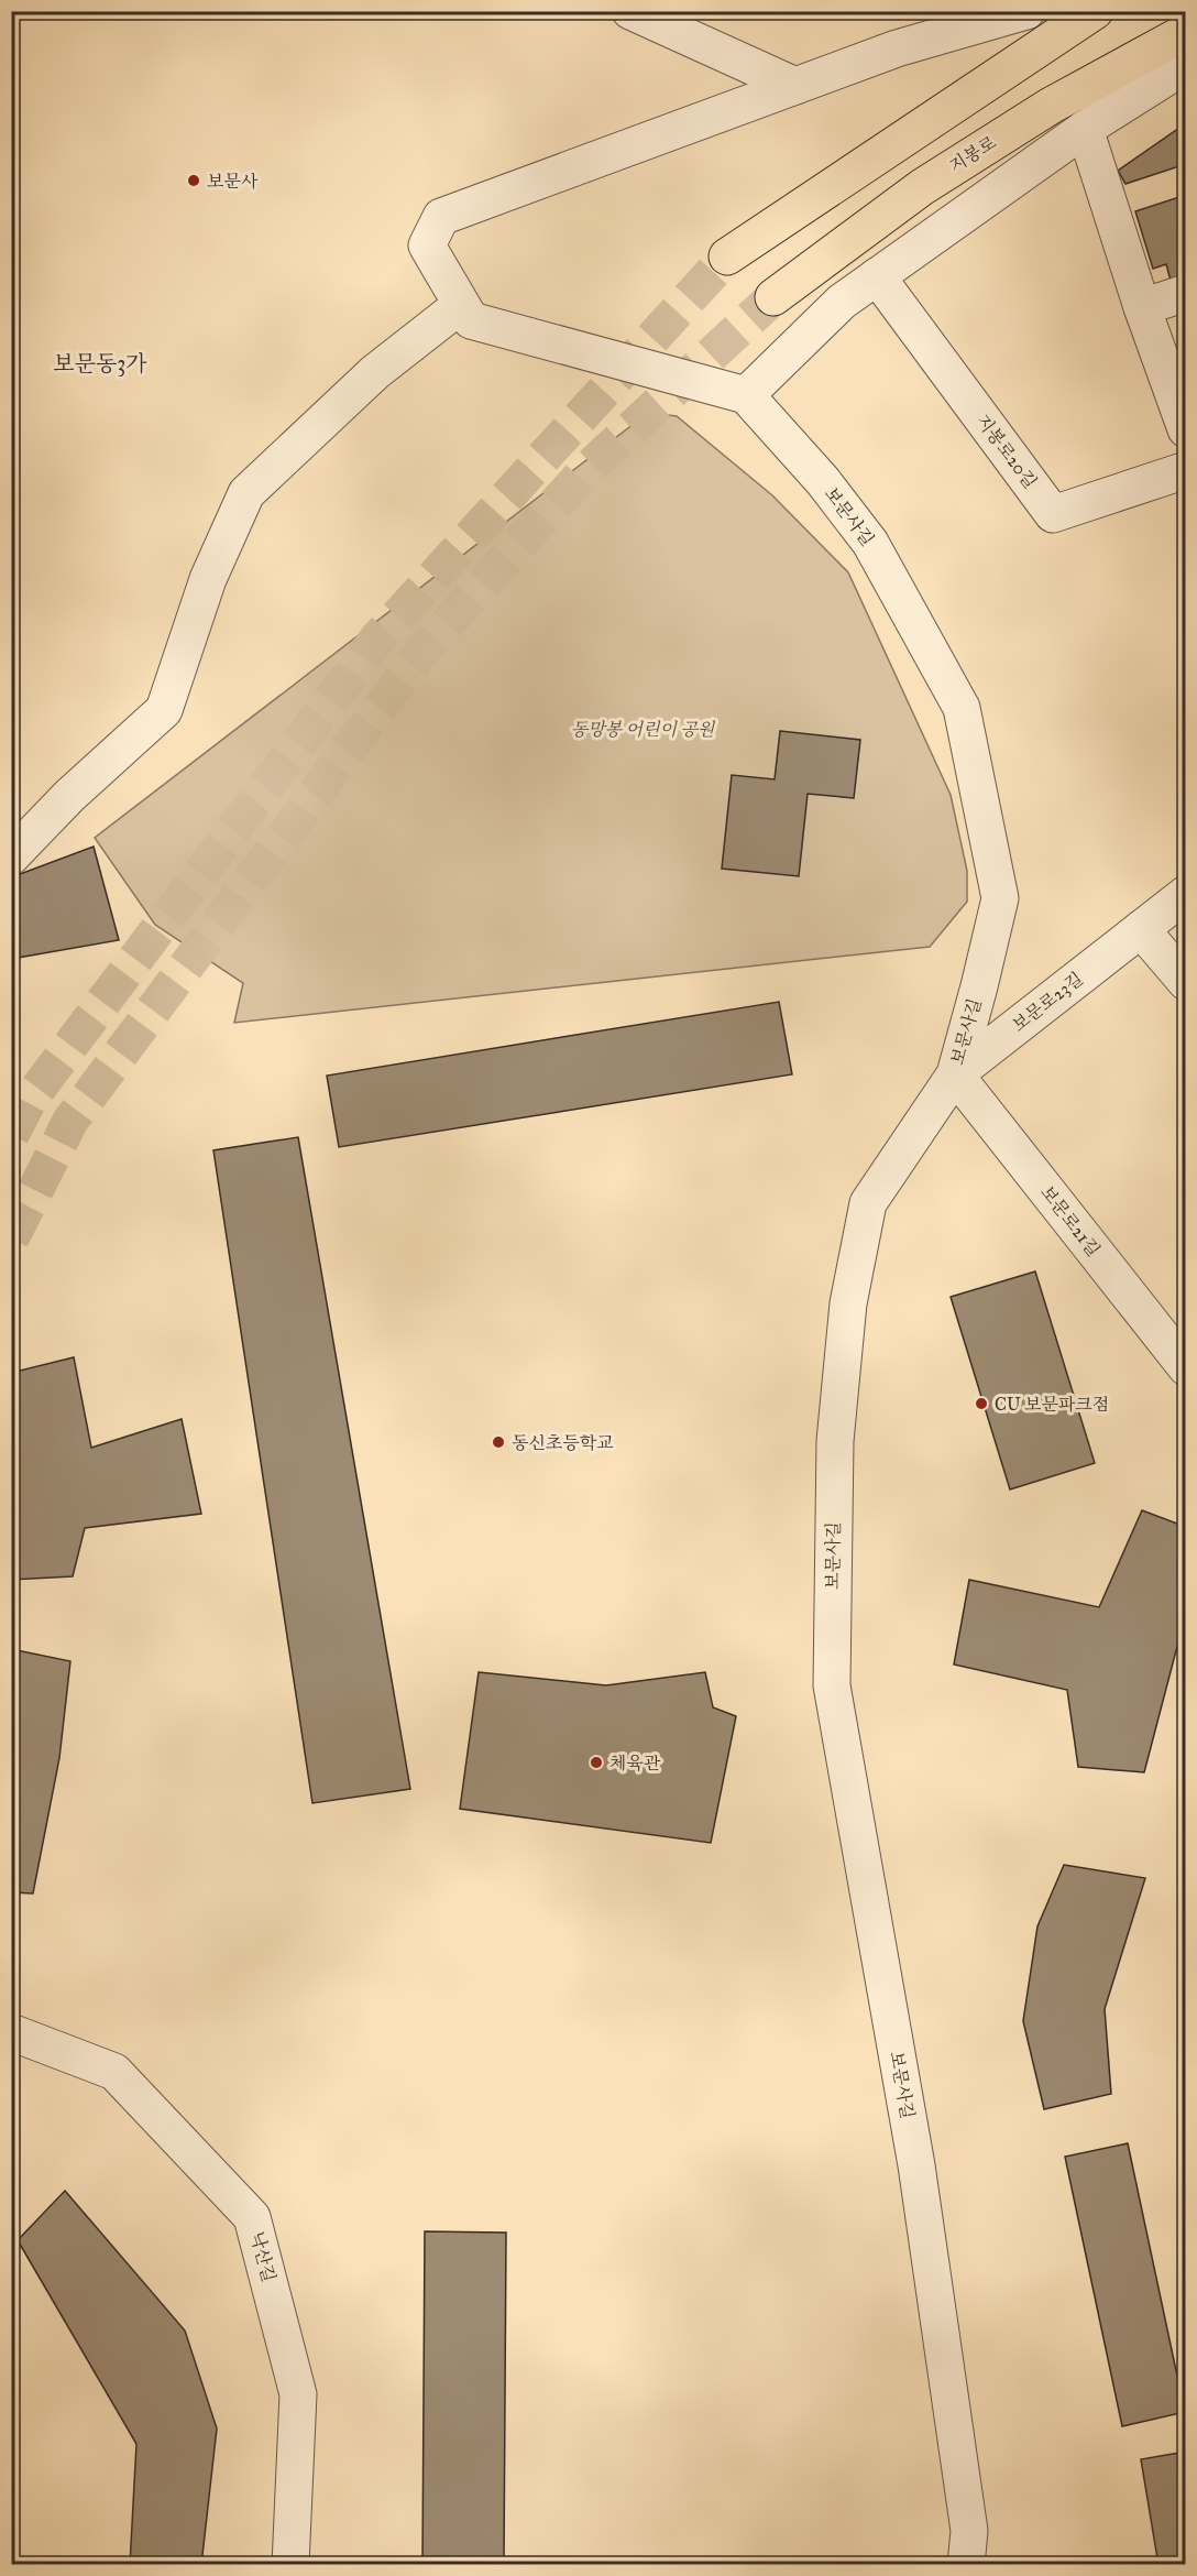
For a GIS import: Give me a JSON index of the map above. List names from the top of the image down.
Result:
{
  "streets": {
    "main road": ["지봉로"],
    "street": [
      "지봉로20길",
      "보문사길",
      "보문로23길",
      "보문로21길",
      "낙산길"
    ]
  },
  "crossings": [
    ["보문사길", "보문로23길"],
    ["보문사길", "보문로21길"],
    ["보문로23길", "보문로21길"]
  ],
  "districts": ["보문동3가"],
  "parks": ["동망봉 어린이 공원"],
  "places": [
    "보문사",
    "CU 보문파크점",
    "동신초등학교",
    "체육관"
  ]
}
